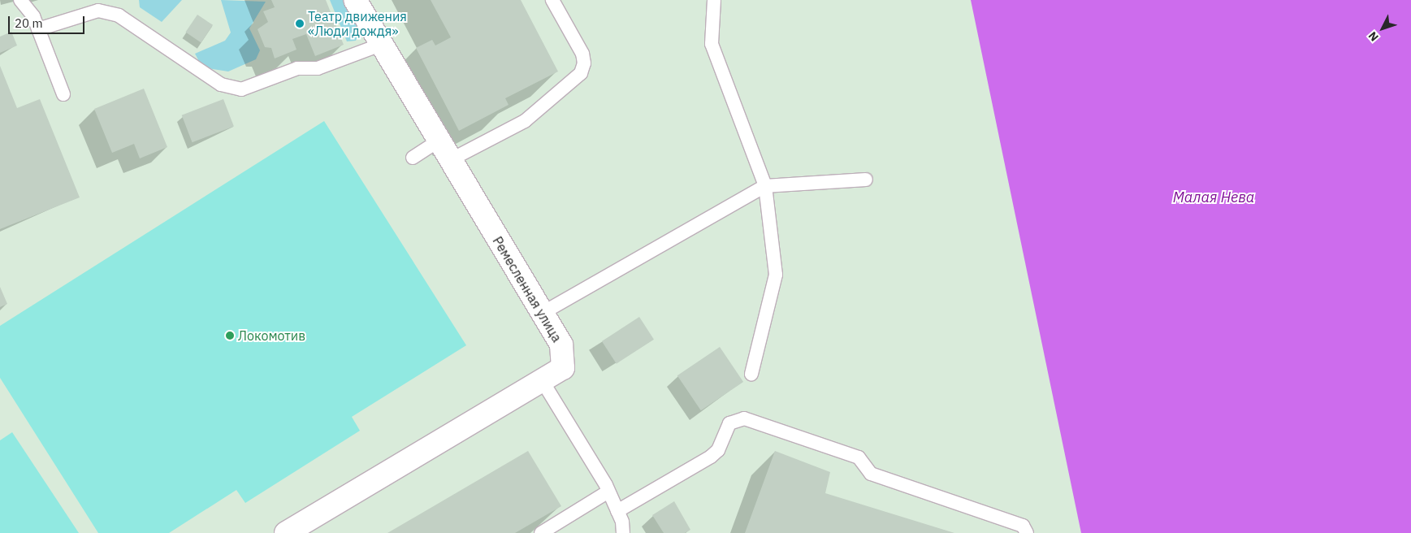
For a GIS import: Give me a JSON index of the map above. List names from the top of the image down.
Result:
{
  "streets": {
    "street": ["Ремесленная улица"]
  },
  "water": ["Малая Нева"],
  "places": ["Театр движения «Люди дождя»", "Локомотив"],
  "scale_bar": "20 m",
  "north": "bottom left"
}
